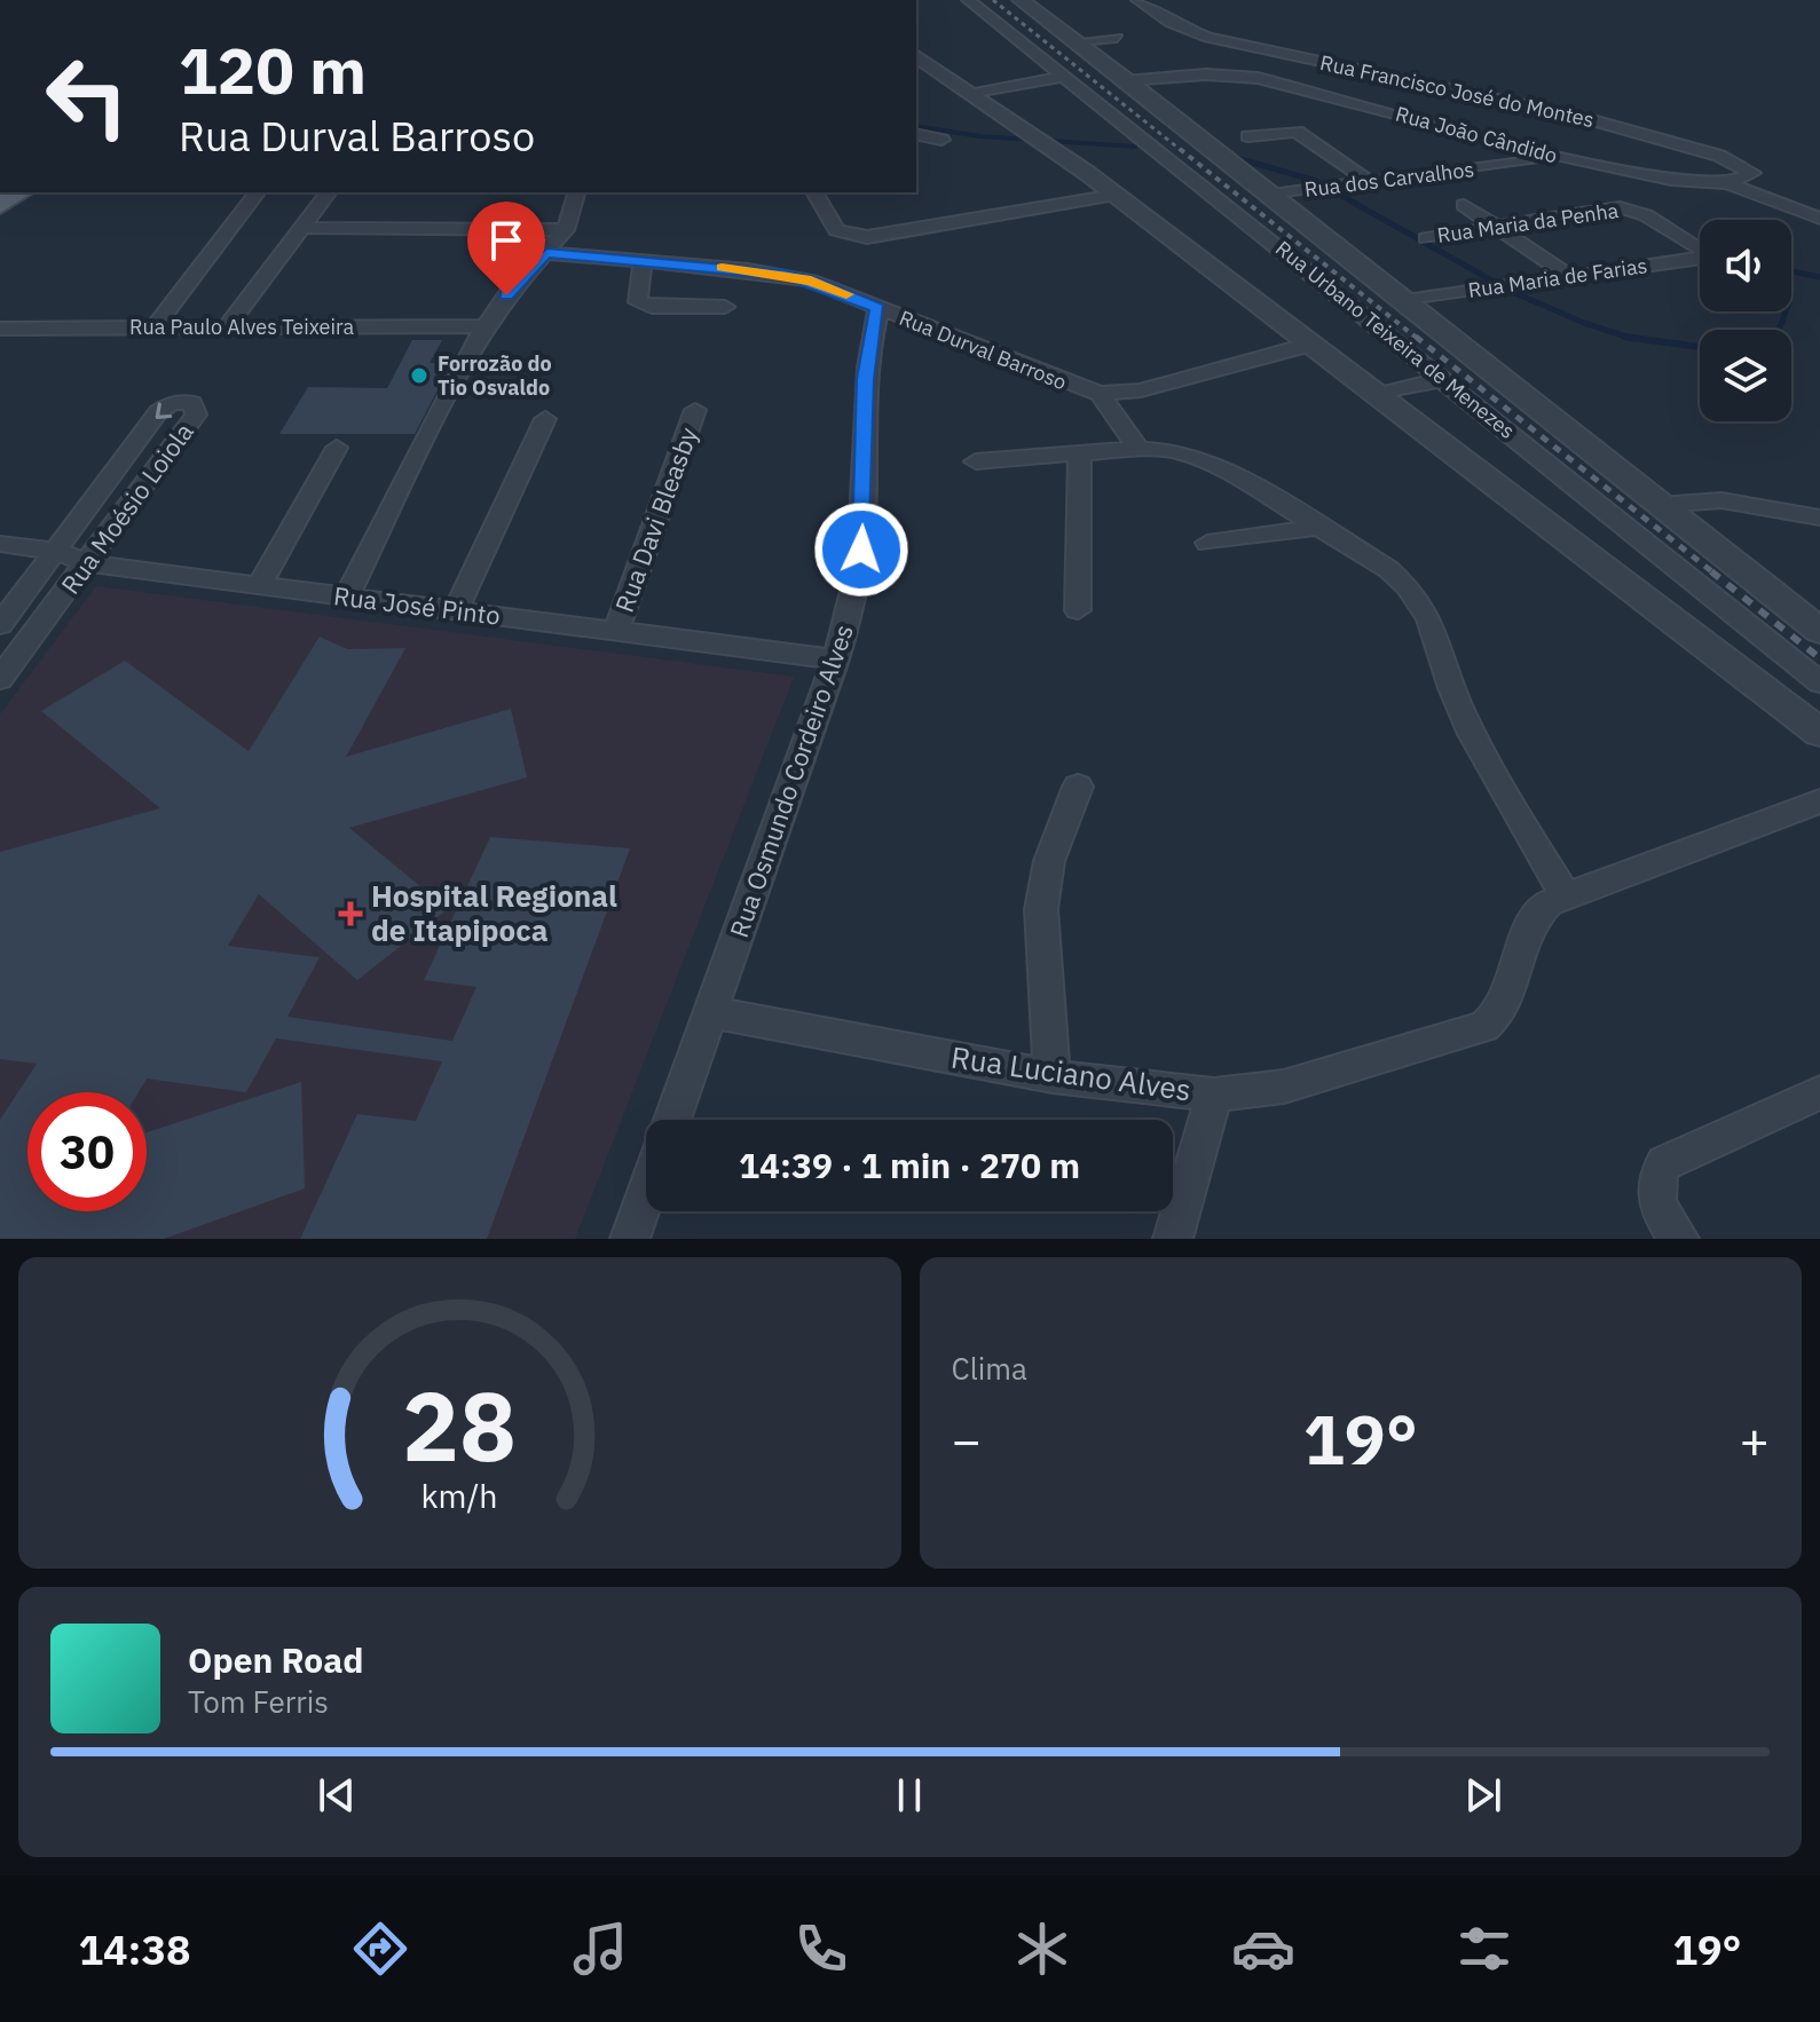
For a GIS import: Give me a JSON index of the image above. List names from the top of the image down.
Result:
{
  "streets": {
    "street": [
      "Rua Francisco José do Montes",
      "Rua João Cândido",
      "Rua dos Carvalhos",
      "Rua Maria da Penha",
      "Rua Maria de Farias",
      "Rua Paulo Alves Teixeira",
      "Rua Urbano Teixeira de Menezes",
      "Rua Durval Barroso",
      "Rua Moésio Loiola",
      "Rua Davi Bleasby",
      "Rua José Pinto",
      "Rua Osmundo Cordeiro Alves",
      "Rua Luciano Alves"
    ]
  },
  "crossings": [
    ["Rua Francisco José do Montes", "Rua João Cândido"],
    ["Rua João Cândido", "Rua dos Carvalhos"],
    ["Rua João Cândido", "Rua Urbano Teixeira de Menezes"],
    ["Rua dos Carvalhos", "Rua Urbano Teixeira de Menezes"],
    ["Rua Maria de Farias", "Rua Urbano Teixeira de Menezes"],
    ["Rua Durval Barroso", "Rua Osmundo Cordeiro Alves"],
    ["Rua Moésio Loiola", "Rua José Pinto"],
    ["Rua Davi Bleasby", "Rua José Pinto"],
    ["Rua José Pinto", "Rua Osmundo Cordeiro Alves"],
    ["Rua Osmundo Cordeiro Alves", "Rua Luciano Alves"]
  ],
  "places": {
    "other": ["Forrozão do Tio Osvaldo"],
    "health": ["Hospital Regional de Itapipoca"]
  },
  "page": {
    "turn": ["120 m", "Rua Durval Barroso"],
    "limit": "30",
    "trip": "14:39 · 1 min · 270 m",
    "tile": "Clima",
    "heat": ["−", "19°", "+"],
    "song": ["Open Road", "Tom Ferris"],
    "tabs": ["14:38", "19°"],
    "gauge": ["28", "km/h"]
  }
}
